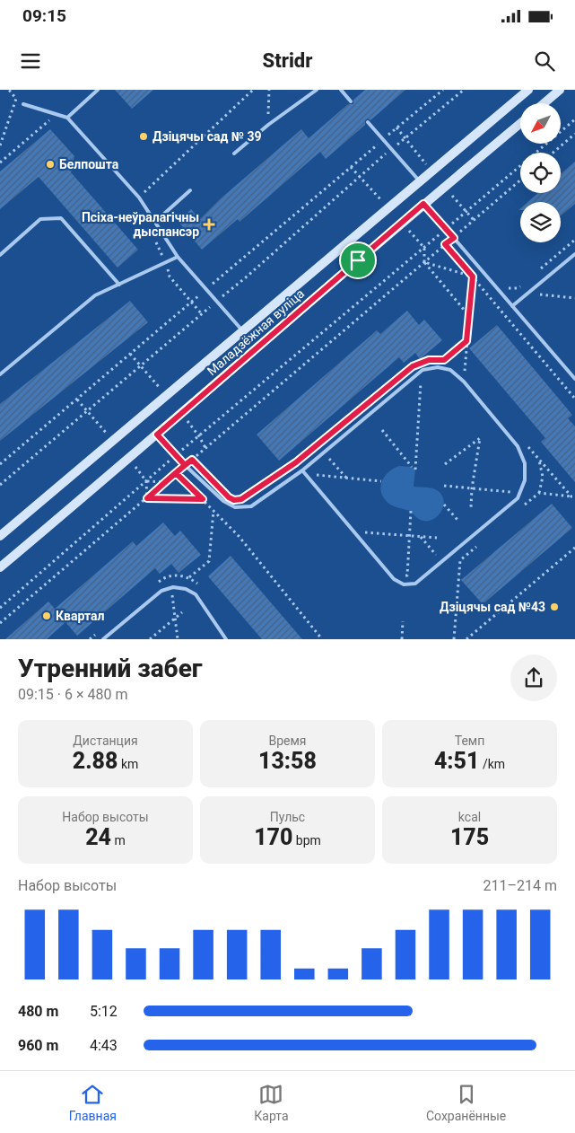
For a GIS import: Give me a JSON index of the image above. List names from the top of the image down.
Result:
{
  "streets": {
    "main road": ["Маладзёжная вуліца"]
  },
  "places": {
    "other": [
      "Дзіцячы сад № 39",
      "Белпошта",
      "Дзіцячы сад №43",
      "Квартал"
    ],
    "health": ["Псіха-неўралагічны дыспансэр"]
  },
  "north": "bottom left",
  "page": {
    "status": "09:15",
    "header": "Stridr",
    "heading": ["Утренний забег", "09:15 · 6 × 480 m"],
    "stats": [
      ["Дистанция", "2.88 km"],
      ["Время", "13:58"],
      ["Темп", "4:51 /km"],
      ["Набор высоты", "24 m"],
      ["Пульс", "170 bpm"],
      ["kcal", "175"]
    ],
    "chart": ["Набор высоты", "211–214 m"],
    "list": [
      {
        "name": "480 m",
        "note": "5:12"
      },
      {
        "name": "960 m",
        "note": "4:43"
      }
    ],
    "tabs": ["Главная", "Карта", "Сохранённые"]
  }
}
